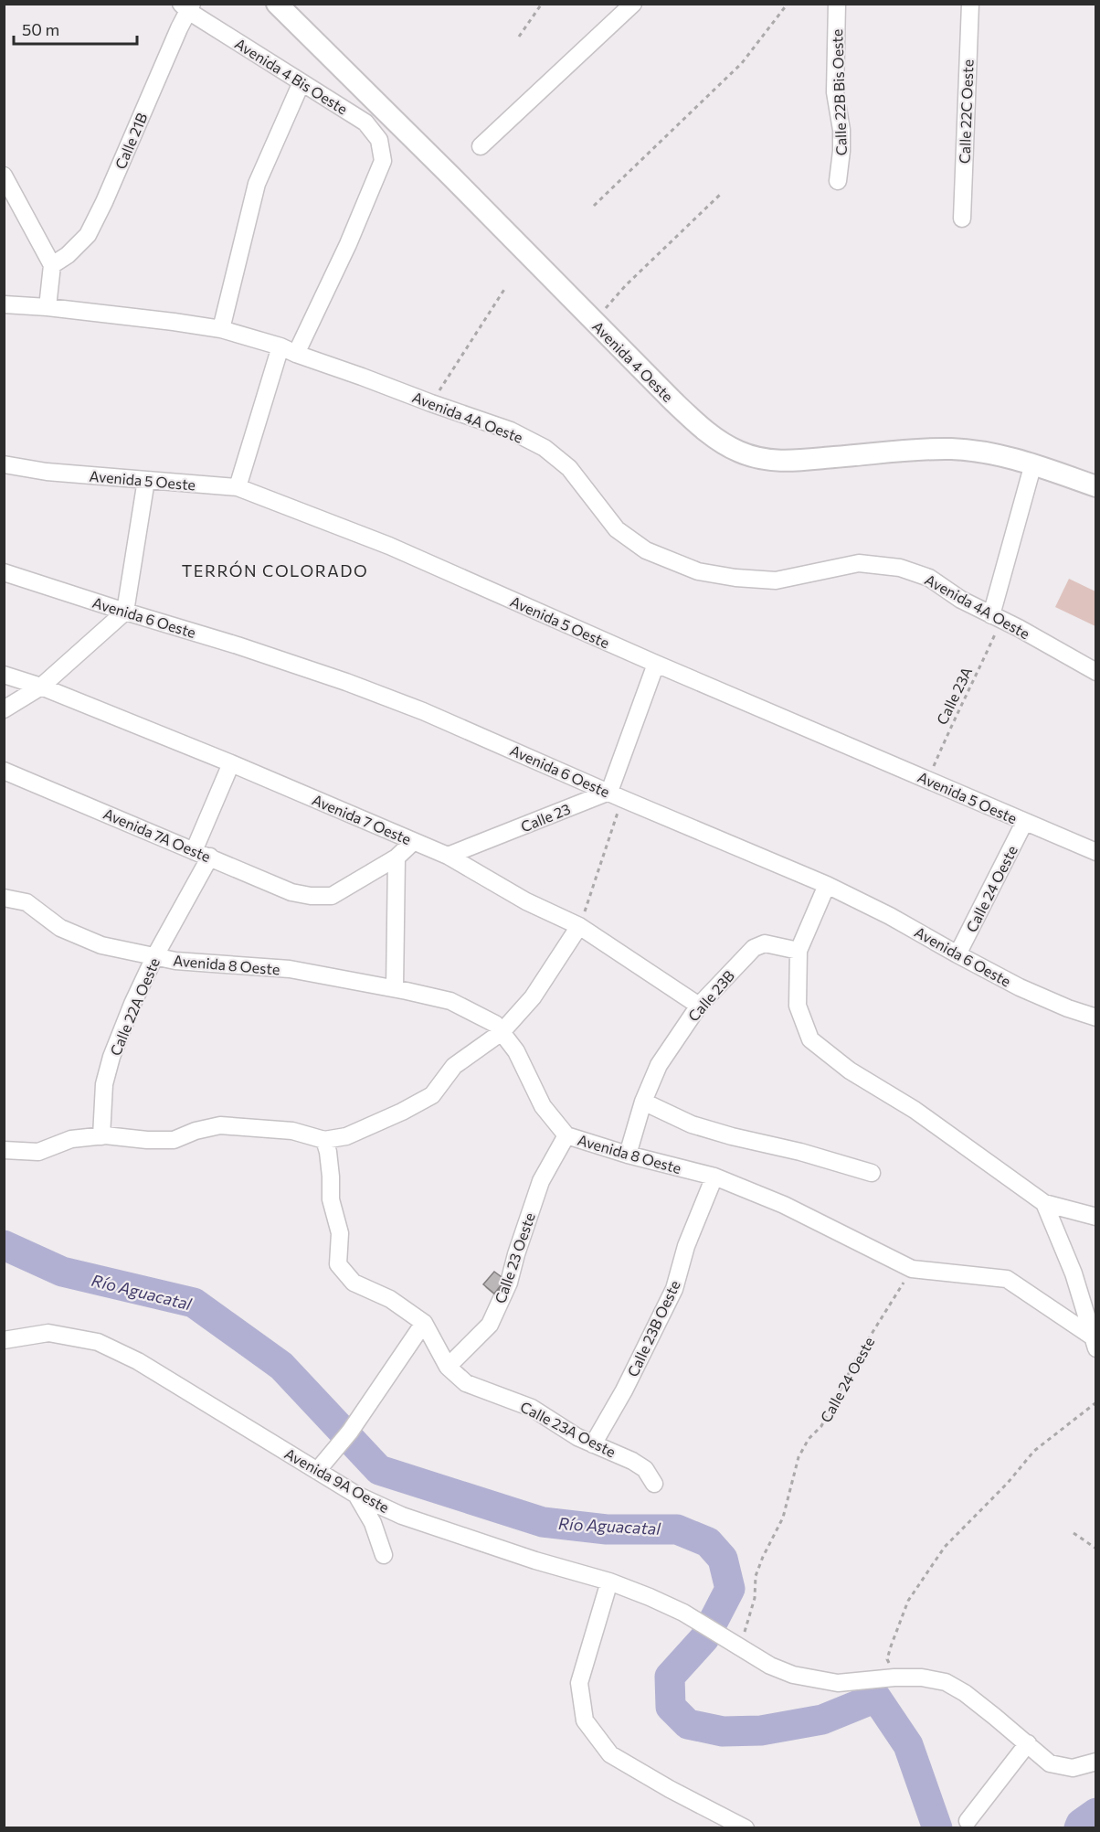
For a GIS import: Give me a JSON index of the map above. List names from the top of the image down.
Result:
{
  "streets": {
    "main road": ["Avenida 4 Oeste"],
    "street": [
      "Avenida 4 Bis Oeste",
      "Calle 22B Bis Oeste",
      "Calle 22C Oeste",
      "Calle 21B",
      "Avenida 4A Oeste",
      "Avenida 5 Oeste",
      "Avenida 6 Oeste",
      "Calle 23",
      "Avenida 7 Oeste",
      "Avenida 7A Oeste",
      "Calle 24 Oeste",
      "Avenida 8 Oeste",
      "Calle 23B",
      "Calle 22A Oeste",
      "Calle 23 Oeste",
      "Calle 23B Oeste",
      "Calle 23A Oeste",
      "Avenida 9A Oeste"
    ],
    "path": ["Calle 23A"]
  },
  "crossings": [
    ["Avenida 4 Bis Oeste", "Calle 21B"],
    ["Avenida 4 Bis Oeste", "Avenida 4A Oeste"],
    ["Avenida 4A Oeste", "Calle 23A"],
    ["Avenida 5 Oeste", "Calle 23A"],
    ["Avenida 5 Oeste", "Calle 24 Oeste"],
    ["Avenida 6 Oeste", "Calle 23"],
    ["Avenida 6 Oeste", "Calle 24 Oeste"],
    ["Calle 23", "Avenida 7 Oeste"],
    ["Avenida 7 Oeste", "Calle 23B"],
    ["Avenida 7A Oeste", "Calle 22A Oeste"],
    ["Calle 24 Oeste", "Avenida 8 Oeste"],
    ["Calle 24 Oeste", "Avenida 9A Oeste"],
    ["Avenida 8 Oeste", "Calle 23B"],
    ["Avenida 8 Oeste", "Calle 22A Oeste"],
    ["Avenida 8 Oeste", "Calle 23 Oeste"],
    ["Avenida 8 Oeste", "Calle 23B Oeste"],
    ["Calle 23 Oeste", "Calle 23A Oeste"],
    ["Calle 23B Oeste", "Calle 23A Oeste"]
  ],
  "districts": ["TERRÓN COLORADO"],
  "water": ["Río Aguacatal"],
  "scale_bar": "50 m"
}
